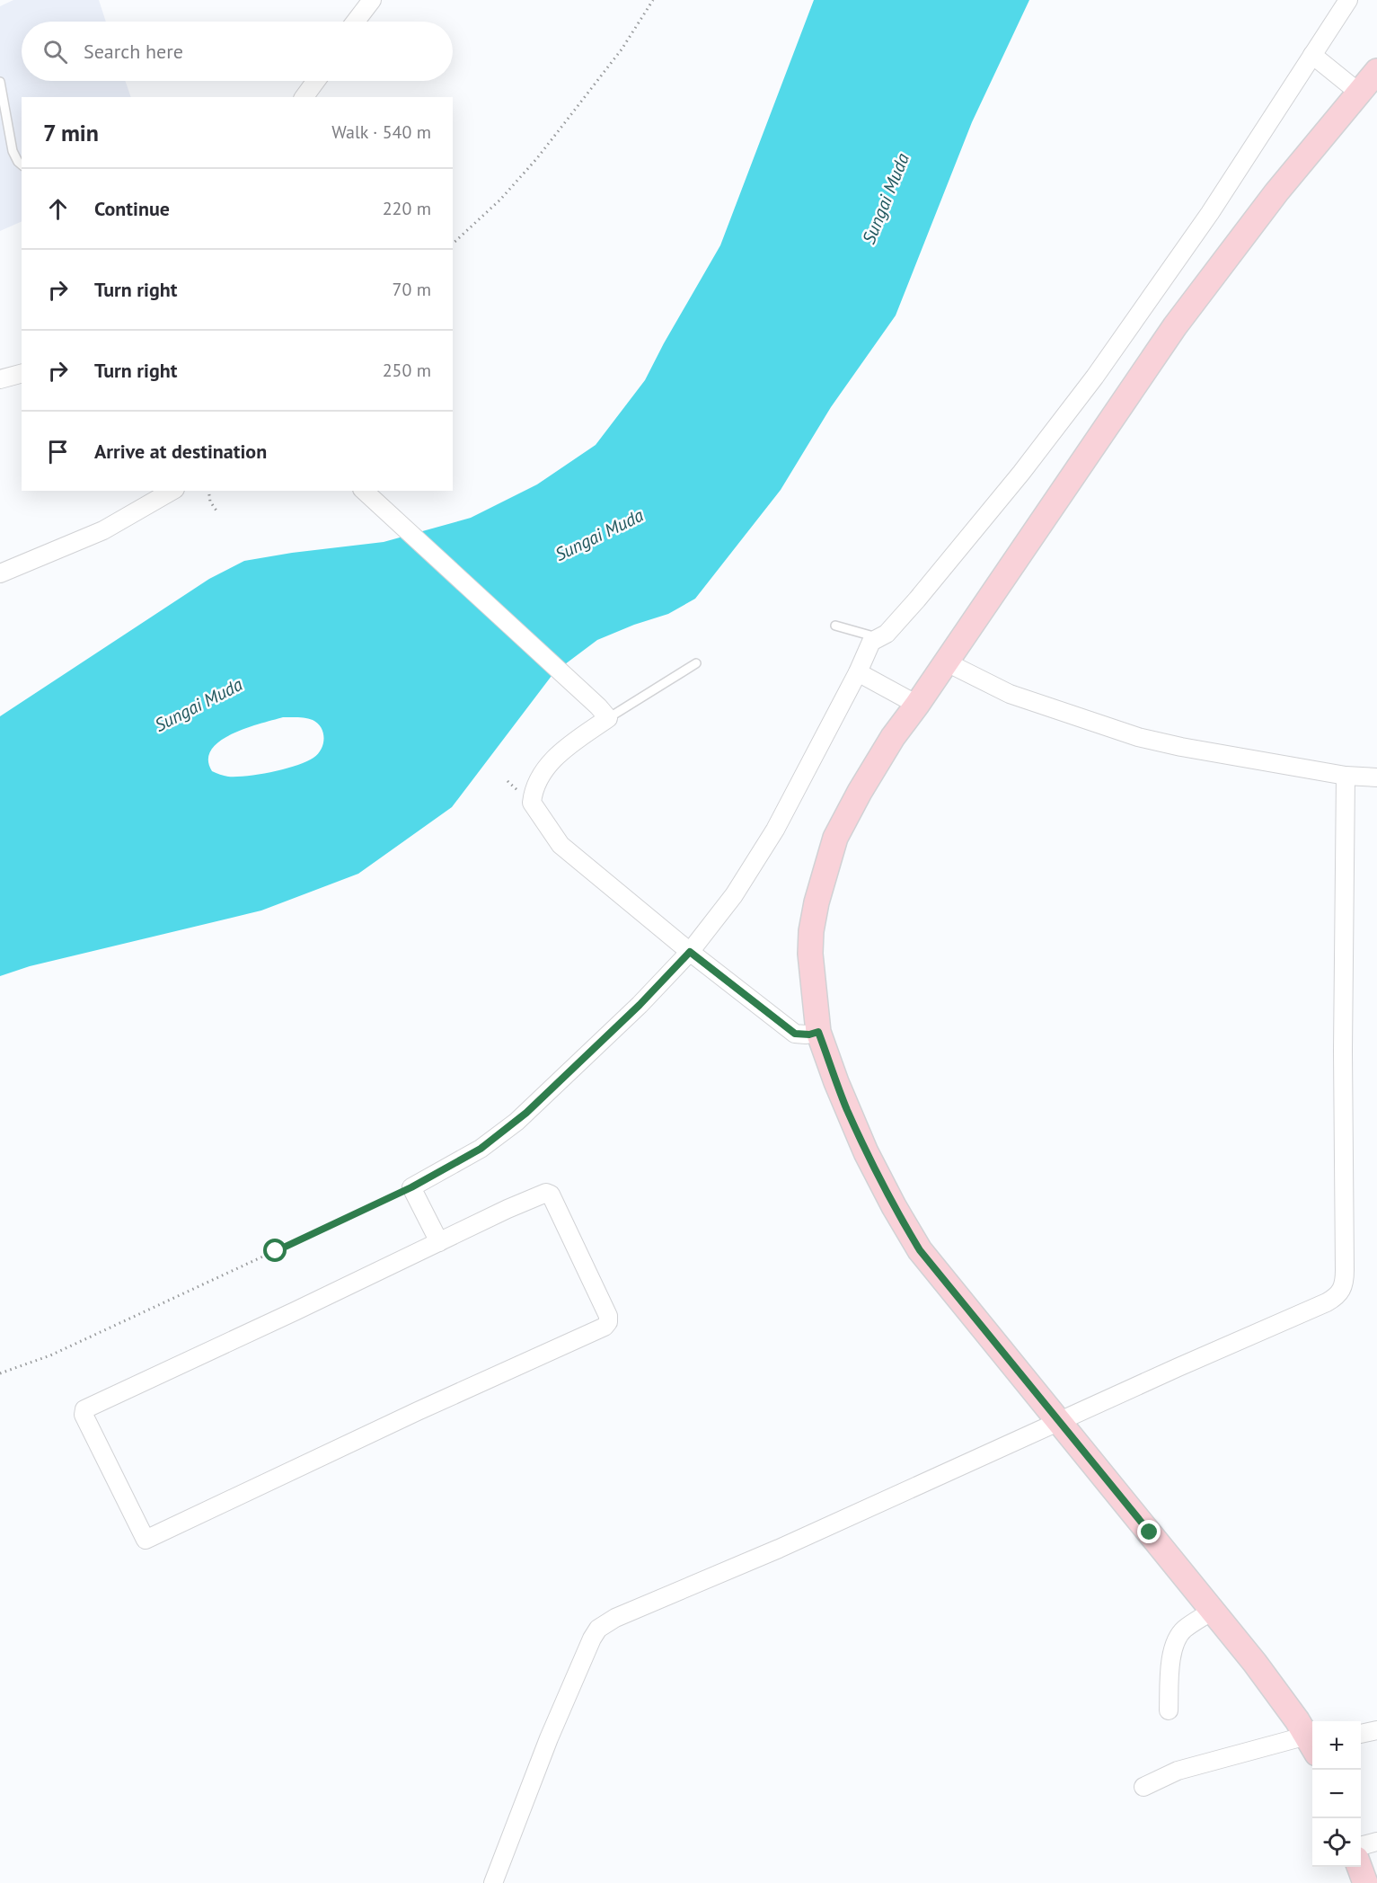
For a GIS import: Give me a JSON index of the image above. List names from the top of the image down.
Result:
{
  "water": ["Sungai Muda"],
  "page": {
    "search": "Search here",
    "heading": ["7 min", "Walk · 540 m"],
    "list": [
      ["Continue", "220 m"],
      ["Turn right", "70 m"],
      ["Turn right", "250 m"],
      "Arrive at destination"
    ],
    "map_buttons": ["+", "−"]
  }
}
